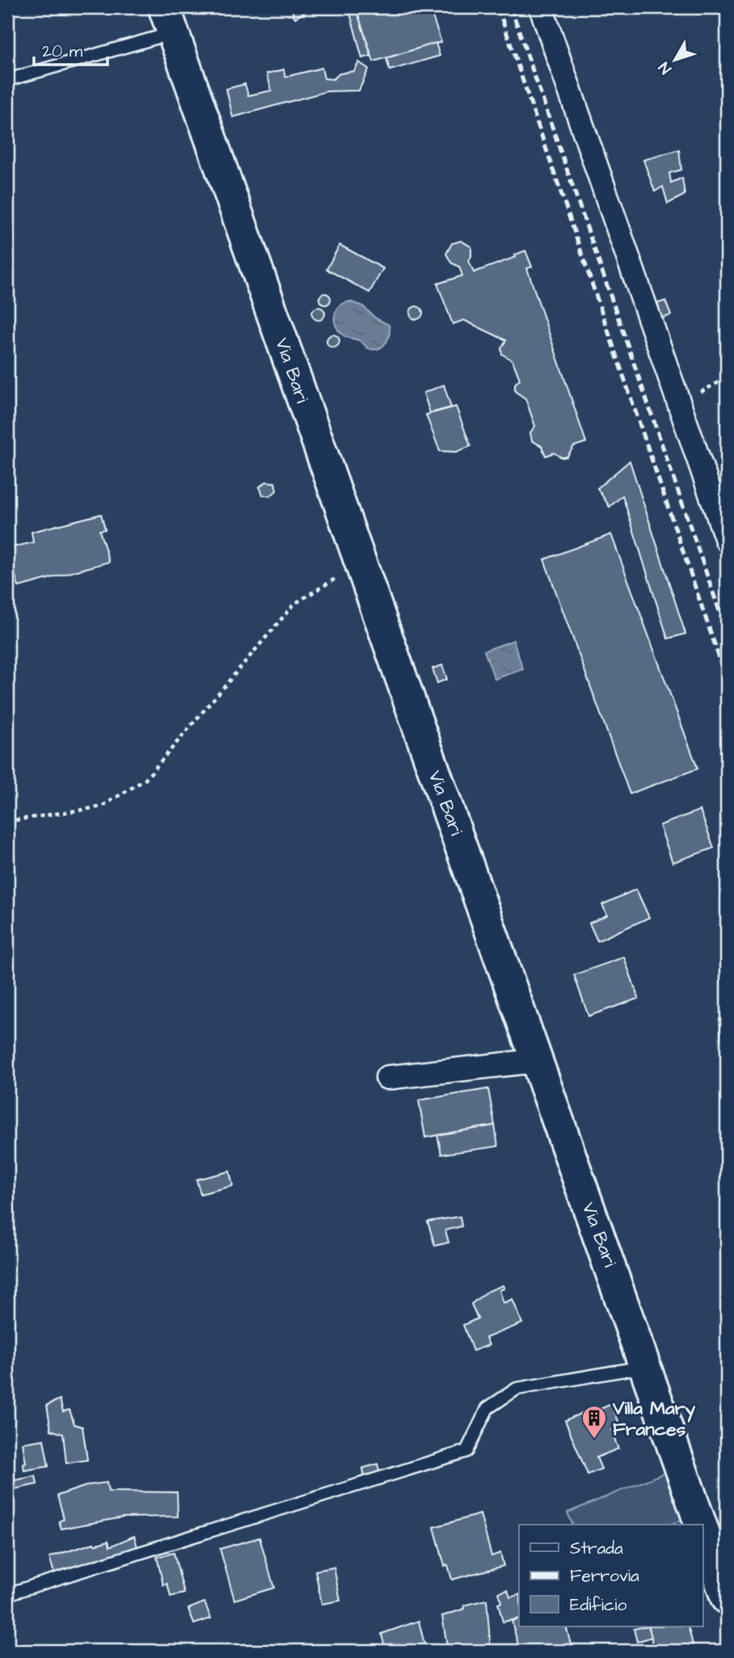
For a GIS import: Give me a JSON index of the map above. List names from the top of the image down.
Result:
{
  "streets": {
    "main road": ["Via Bari"]
  },
  "places": {
    "building": ["Villa Mary Frances"]
  },
  "legend": ["Strada", "Ferrovia", "Edificio"],
  "scale_bar": "20 m",
  "north": "bottom left"
}
